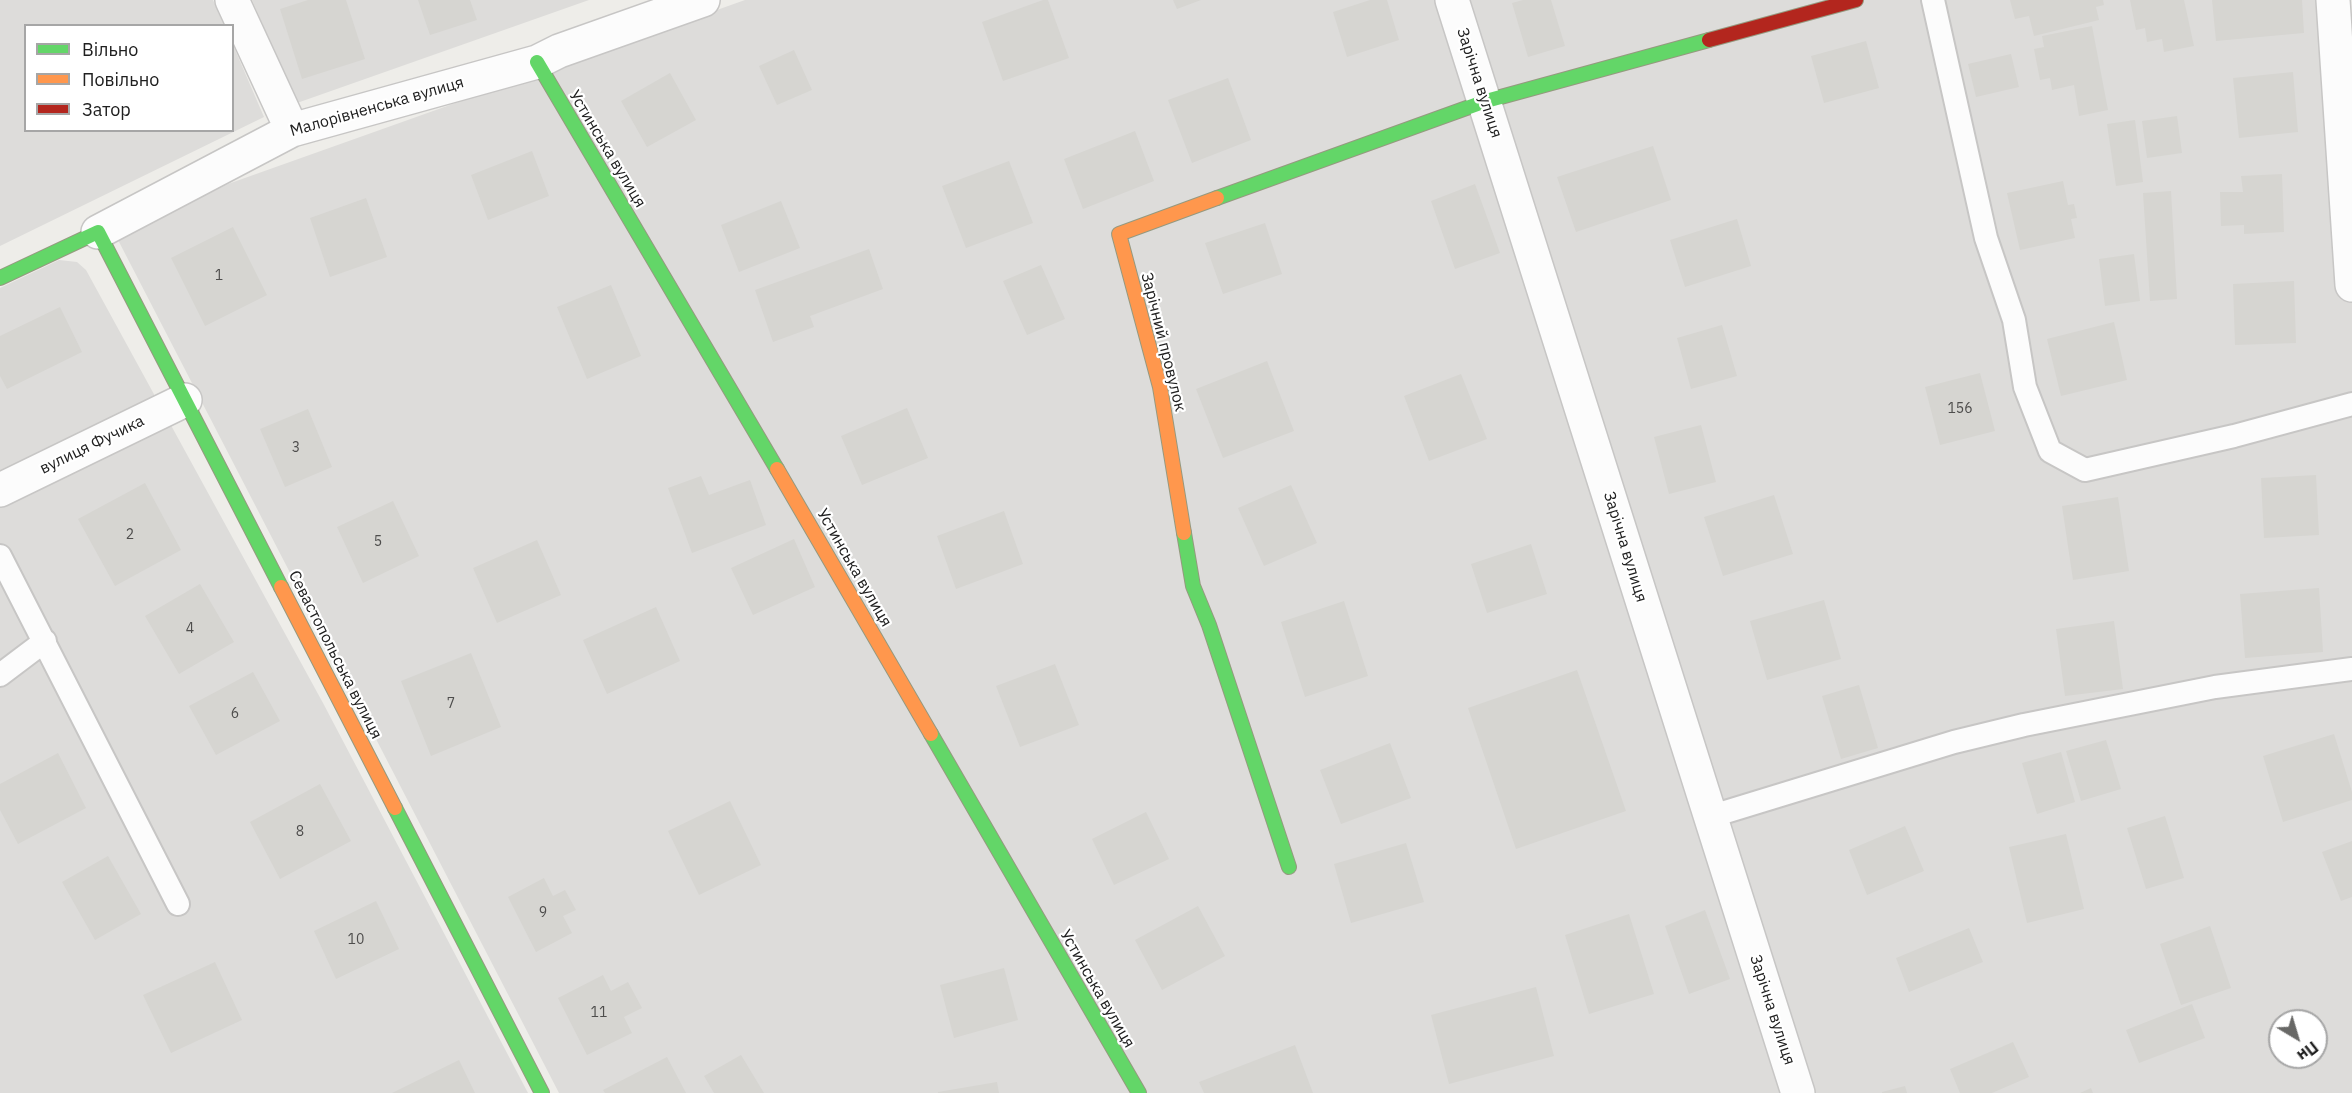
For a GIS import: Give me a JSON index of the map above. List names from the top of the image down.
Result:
{
  "streets": {
    "street": [
      "Зарічна вулиця",
      "Малорівненська вулиця",
      "Устинська вулиця",
      "Зарічний провулок",
      "вулиця Фучика",
      "Севастопольська вулиця"
    ]
  },
  "crossings": [
    ["Зарічна вулиця", "Зарічний провулок"],
    ["Малорівненська вулиця", "Устинська вулиця"],
    ["Малорівненська вулиця", "Севастопольська вулиця"],
    ["вулиця Фучика", "Севастопольська вулиця"]
  ],
  "house_numbers": [
    "1",
    "156",
    "3",
    "2",
    "5",
    "4",
    "7",
    "6",
    "8",
    "9",
    "10",
    "11"
  ],
  "legend": ["Вільно", "Повільно", "Затор"],
  "north": "bottom right"
}
